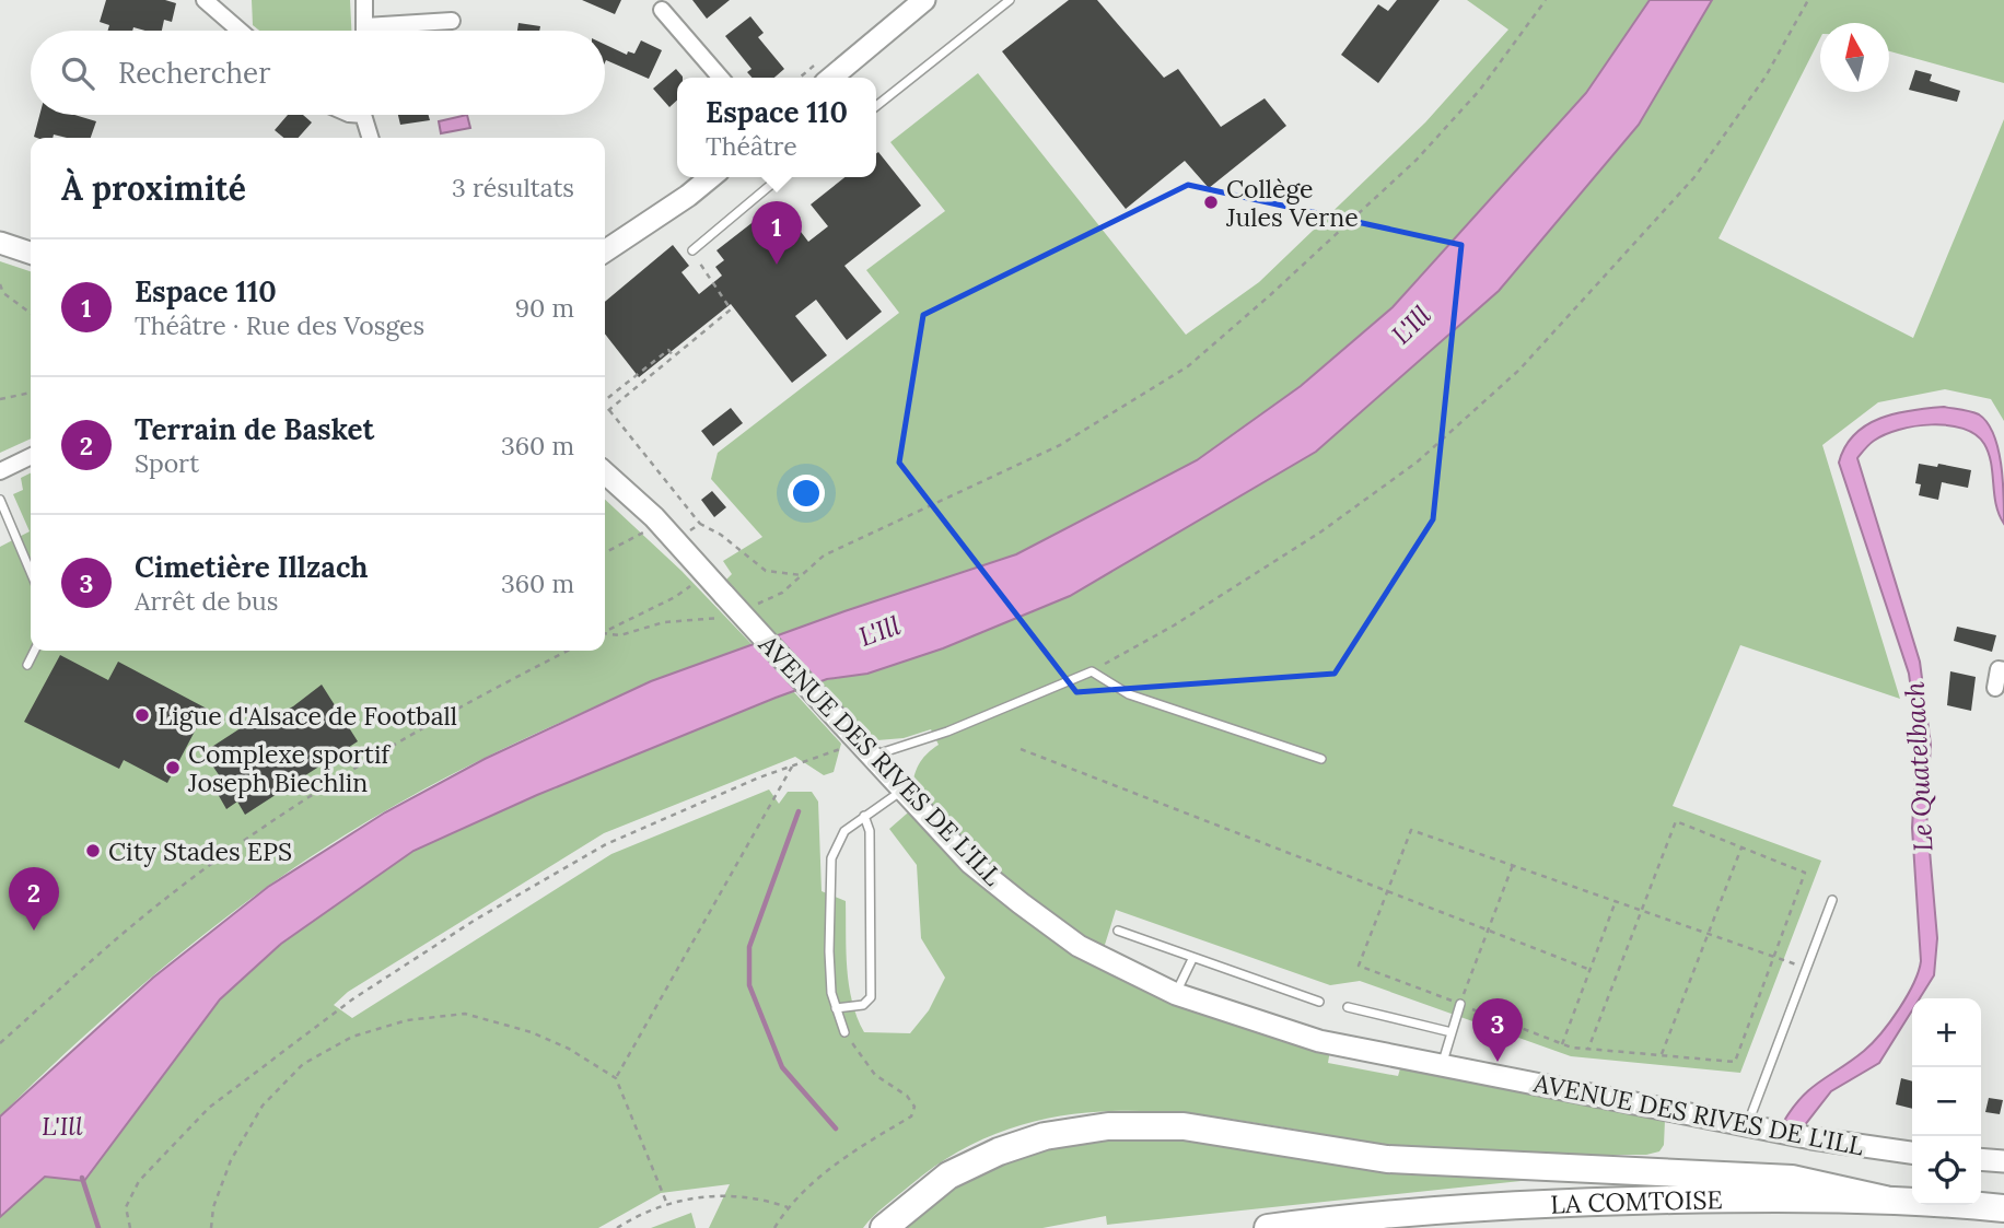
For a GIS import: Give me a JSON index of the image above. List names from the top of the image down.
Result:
{
  "streets": {
    "highway": ["LA COMTOISE"],
    "street": ["AVENUE DES RIVES DE L'ILL"]
  },
  "water": ["L'Ill", "Le Quatelbach"],
  "places": [
    "Collège Jules Verne",
    "Ligue d'Alsace de Football",
    "Complexe sportif Joseph Biechlin",
    "City Stades EPS"
  ],
  "north": "top",
  "page": {
    "search": "Rechercher",
    "popup": ["Espace 110", "Théâtre"],
    "heading": ["À proximité", "3 résultats"],
    "pins": ["1", "2", "3"],
    "list": [
      {
        "mark": "1",
        "name": "Espace 110",
        "note": "Théâtre · Rue des Vosges",
        "value": "90 m"
      },
      {
        "mark": "2",
        "name": "Terrain de Basket",
        "note": "Sport",
        "value": "360 m"
      },
      {
        "mark": "3",
        "name": "Cimetière Illzach",
        "note": "Arrêt de bus",
        "value": "360 m"
      }
    ],
    "map_buttons": ["+", "−"]
  }
}
